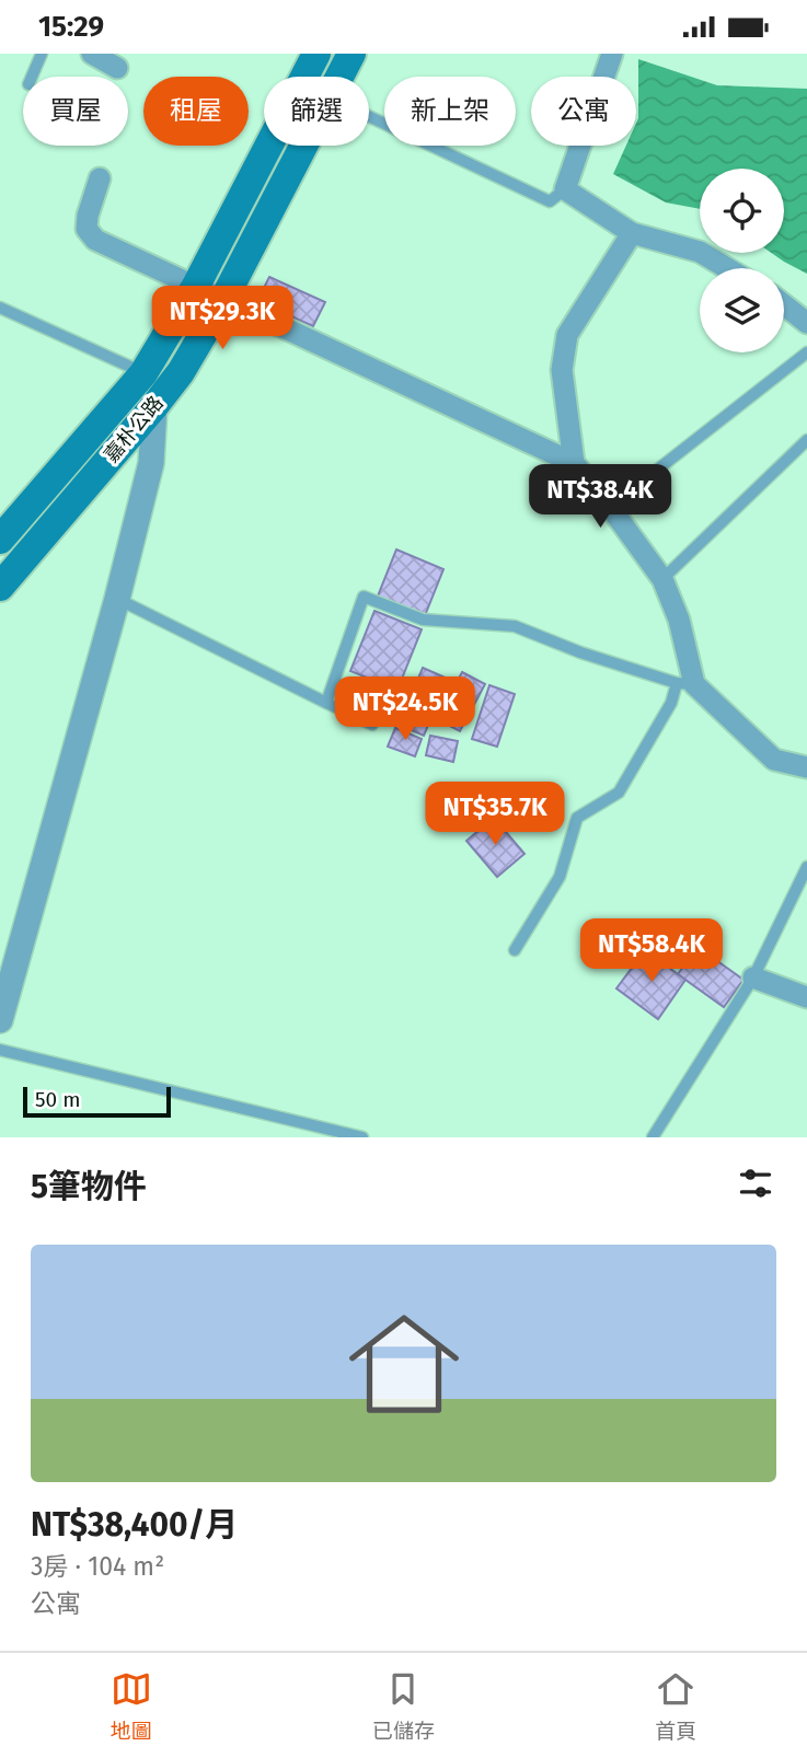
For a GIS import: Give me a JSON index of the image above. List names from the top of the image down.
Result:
{
  "streets": {
    "main road": ["嘉朴公路"]
  },
  "scale_bar": "50 m",
  "page": {
    "status": "15:29",
    "chip": [
      "買屋",
      "租屋",
      "篩選",
      "新上架",
      "公寓"
    ],
    "price": [
      "NT$29.3K",
      "NT$38.4K",
      "NT$24.5K",
      "NT$35.7K",
      "NT$58.4K"
    ],
    "scale": "50 m",
    "heading": "5筆物件",
    "list": [
      {
        "name": "NT$38,400/月",
        "note": "3房 · 104 m² · 公寓"
      }
    ],
    "tabs": ["地圖", "已儲存", "首頁"]
  }
}
